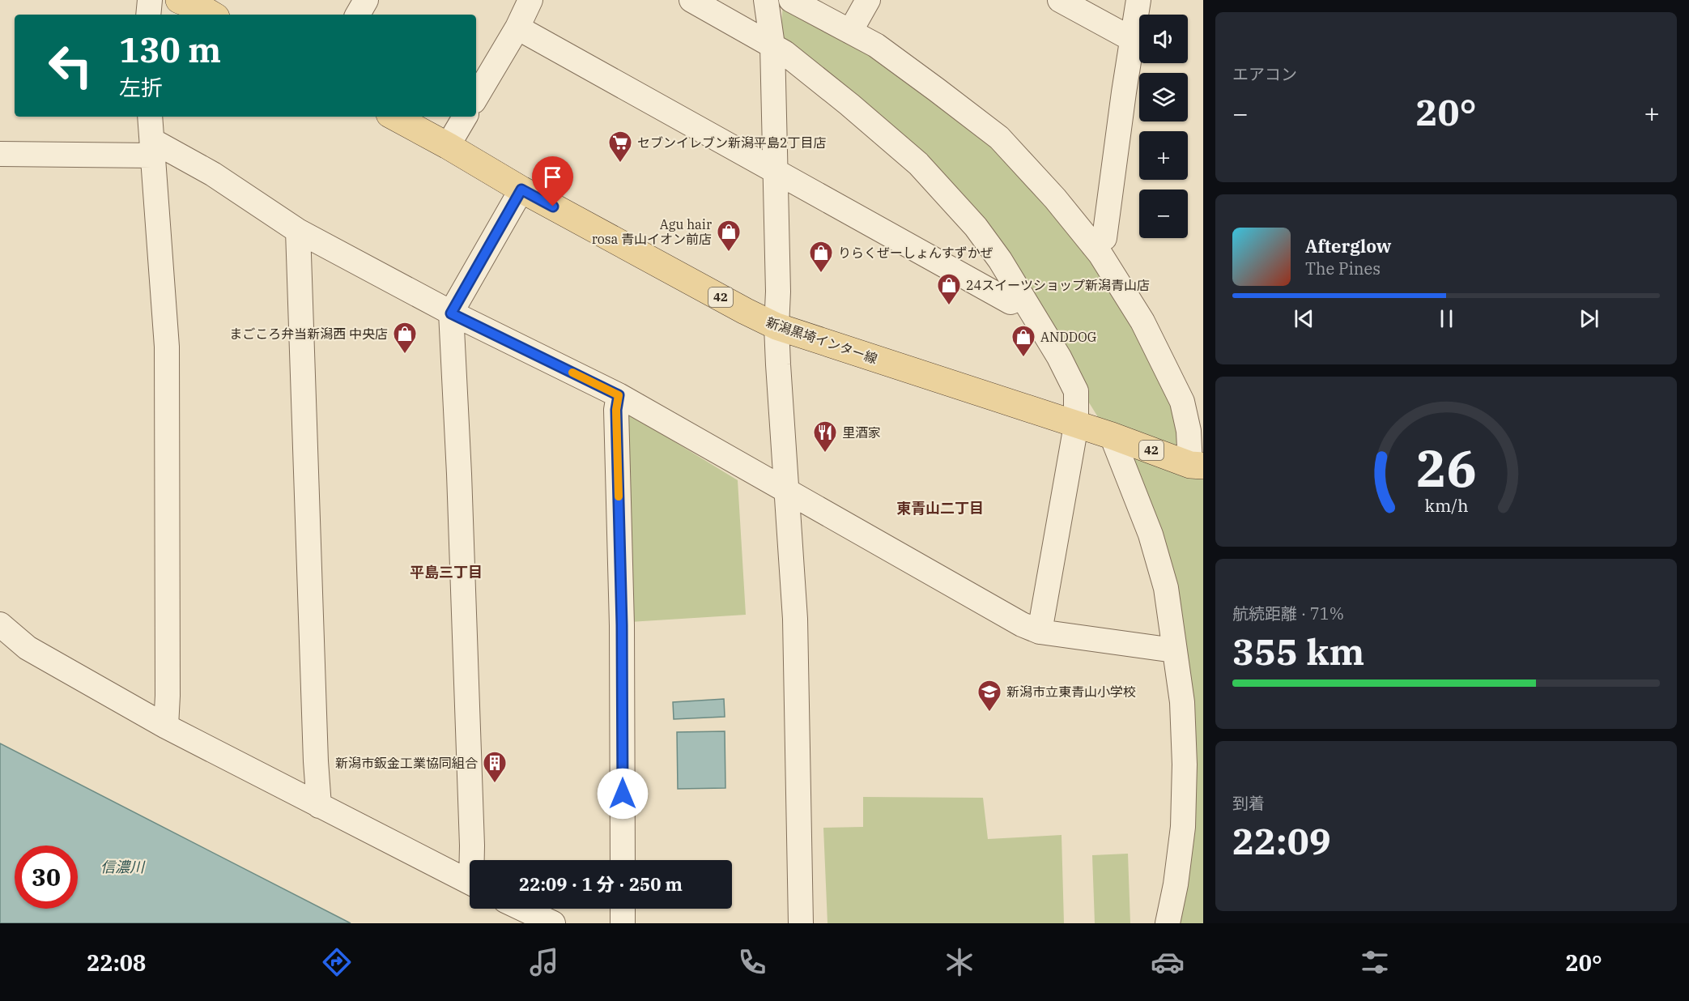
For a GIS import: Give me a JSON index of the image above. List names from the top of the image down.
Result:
{
  "streets": {
    "main road": ["42", "新潟黒埼インター線"]
  },
  "districts": ["東青山二丁目", "平島三丁目"],
  "water": ["信濃川"],
  "places": {
    "supermarket": ["セブンイレブン新潟平島2丁目店"],
    "shop": [
      "Agu hair rosa 青山イオン前店",
      "りらくぜーしょんすずかぜ",
      "24スイーツショップ新潟青山店",
      "まごころ弁当新潟西 中央店",
      "ANDDOG"
    ],
    "restaurant": ["里酒家"],
    "school or university": ["新潟市立東青山小学校"],
    "building": ["新潟市鈑金工業協同組合"]
  },
  "page": {
    "tile": [
      "エアコン",
      ["航続距離 · 71%", "355 km"],
      ["到着", "22:09"]
    ],
    "map_buttons": ["+", "−"],
    "turn": ["130 m", "左折"],
    "heat": ["−", "20°", "+"],
    "song": ["Afterglow", "The Pines"],
    "limit": "30",
    "trip": "22:09 · 1 分 · 250 m",
    "tabs": ["22:08", "20°"],
    "gauge": ["26", "km/h"]
  }
}
